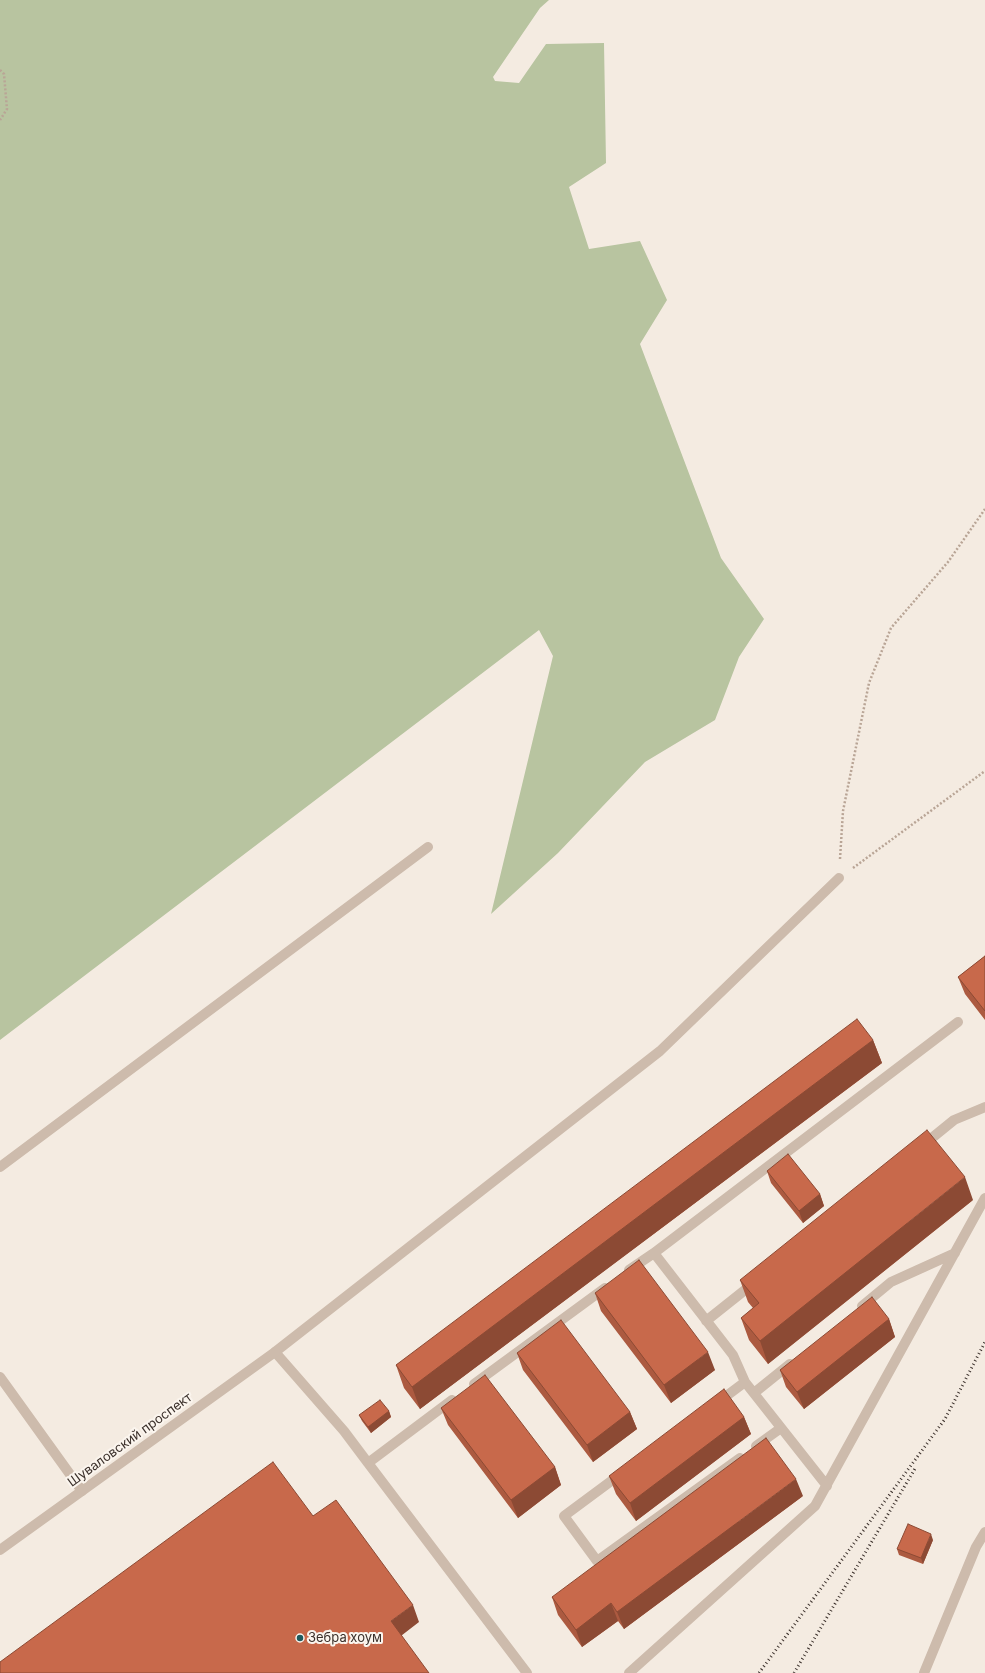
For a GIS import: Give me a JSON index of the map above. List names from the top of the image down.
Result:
{
  "streets": {
    "street": ["Шуваловский проспект"]
  },
  "places": ["Зебра хоум"]
}
